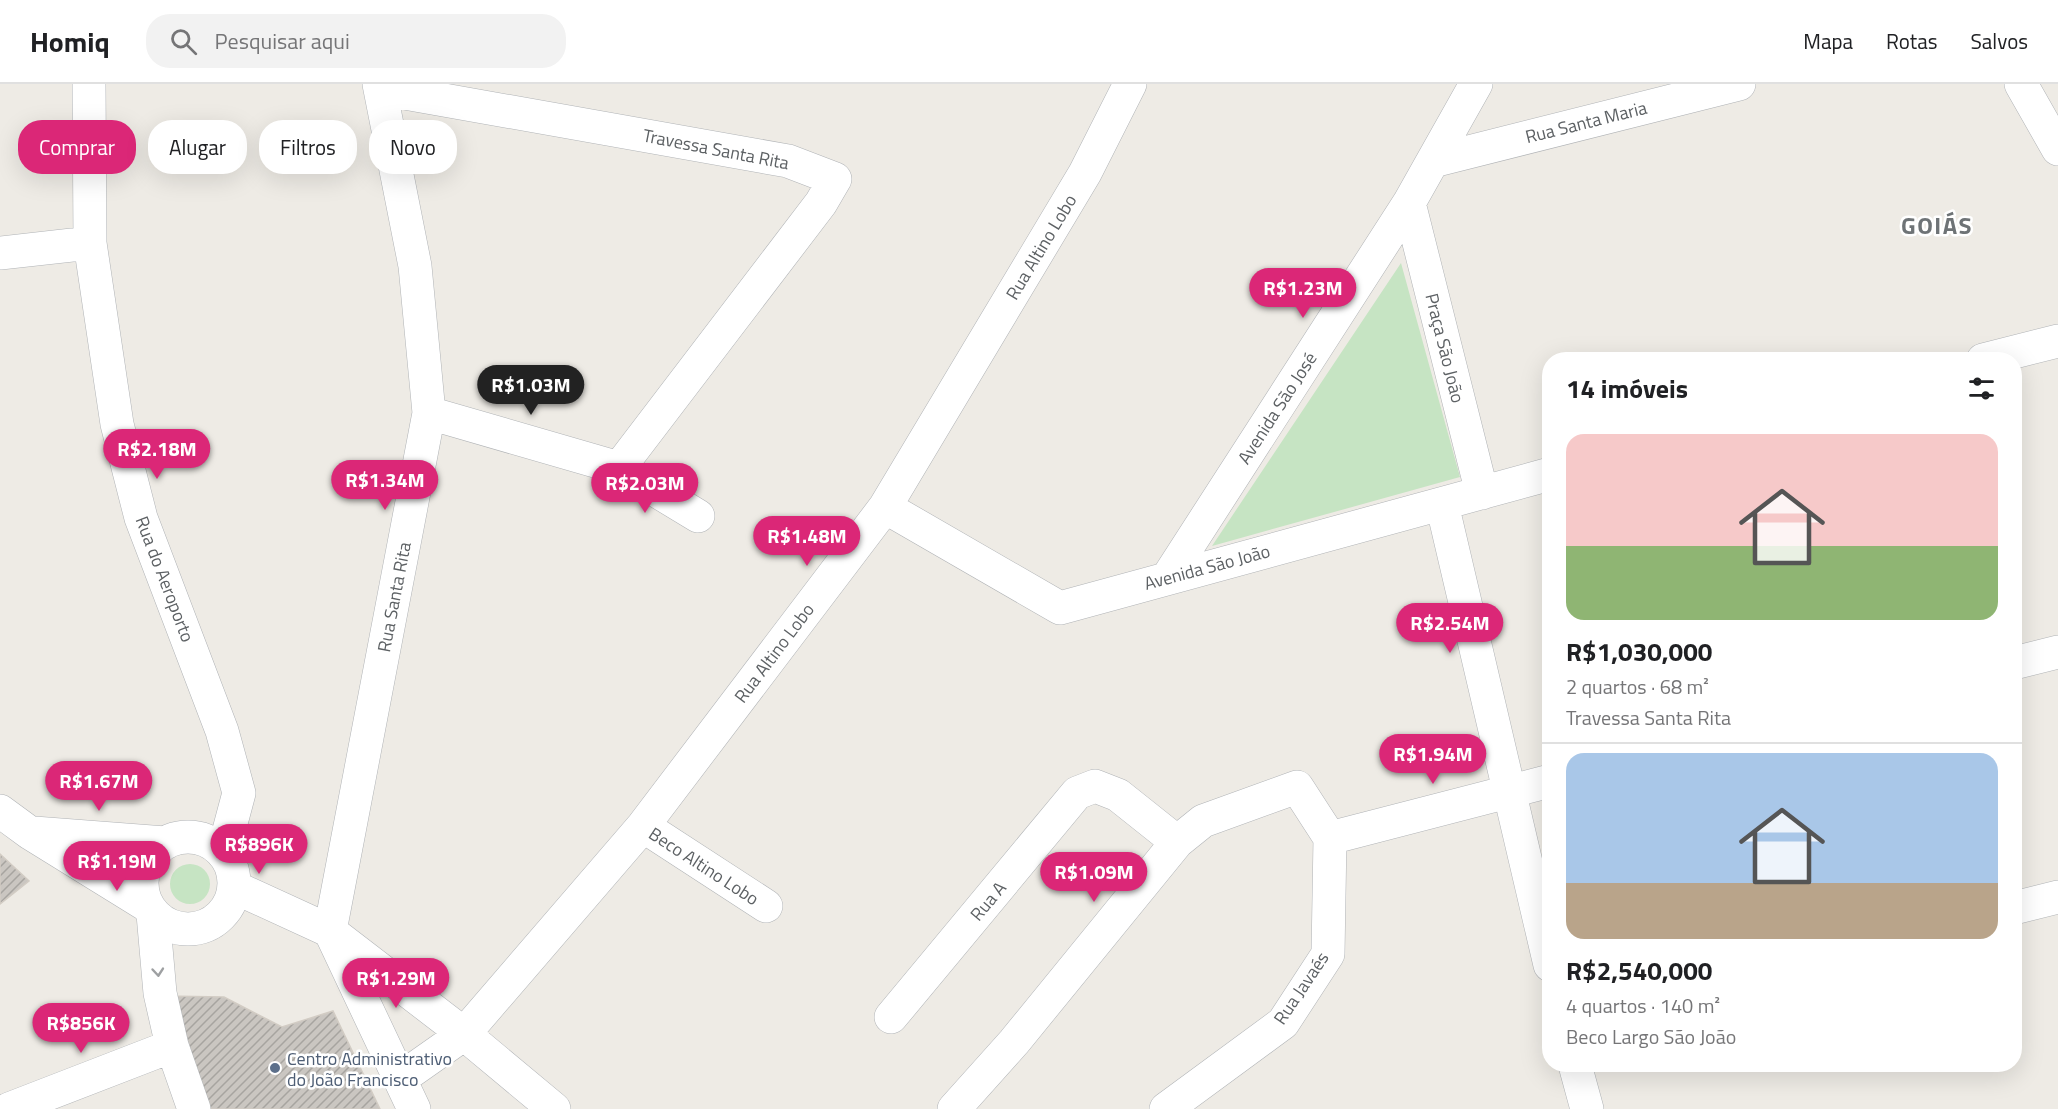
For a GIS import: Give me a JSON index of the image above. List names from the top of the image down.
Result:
{
  "streets": {
    "street": [
      "Rua Santa Maria",
      "Travessa Santa Rita",
      "Rua Altino Lobo",
      "Praça São João",
      "Avenida São José",
      "Avenida São João",
      "Rua do Aeroporto",
      "Rua Santa Rita",
      "Beco Altino Lobo",
      "Rua A",
      "Rua Javaés"
    ]
  },
  "crossings": [
    ["Rua Santa Maria", "Avenida São José"],
    ["Travessa Santa Rita", "Rua Santa Rita"],
    ["Rua Altino Lobo", "Avenida São João"],
    ["Rua Altino Lobo", "Beco Altino Lobo"],
    ["Praça São João", "Avenida São José"],
    ["Praça São João", "Avenida São João"],
    ["Avenida São José", "Avenida São João"]
  ],
  "districts": ["GOIÁS"],
  "places": ["Centro Administrativo do João Francisco"],
  "page": {
    "header": "Homiq",
    "search": "Pesquisar aqui",
    "nav": ["Mapa", "Rotas", "Salvos"],
    "chip": [
      "Comprar",
      "Alugar",
      "Filtros",
      "Novo"
    ],
    "price": [
      "R$1.23M",
      "R$1.03M",
      "R$2.18M",
      "R$1.34M",
      "R$2.03M",
      "R$1.48M",
      "R$2.54M",
      "R$1.94M",
      "R$1.67M",
      "R$896K",
      "R$1.19M",
      "R$1.09M",
      "R$1.29M",
      "R$856K"
    ],
    "heading": "14 imóveis",
    "list": [
      {
        "name": "R$1,030,000",
        "note": "2 quartos · 68 m² · Travessa Santa Rita"
      },
      {
        "name": "R$2,540,000",
        "note": "4 quartos · 140 m² · Beco Largo São João"
      }
    ]
  }
}
